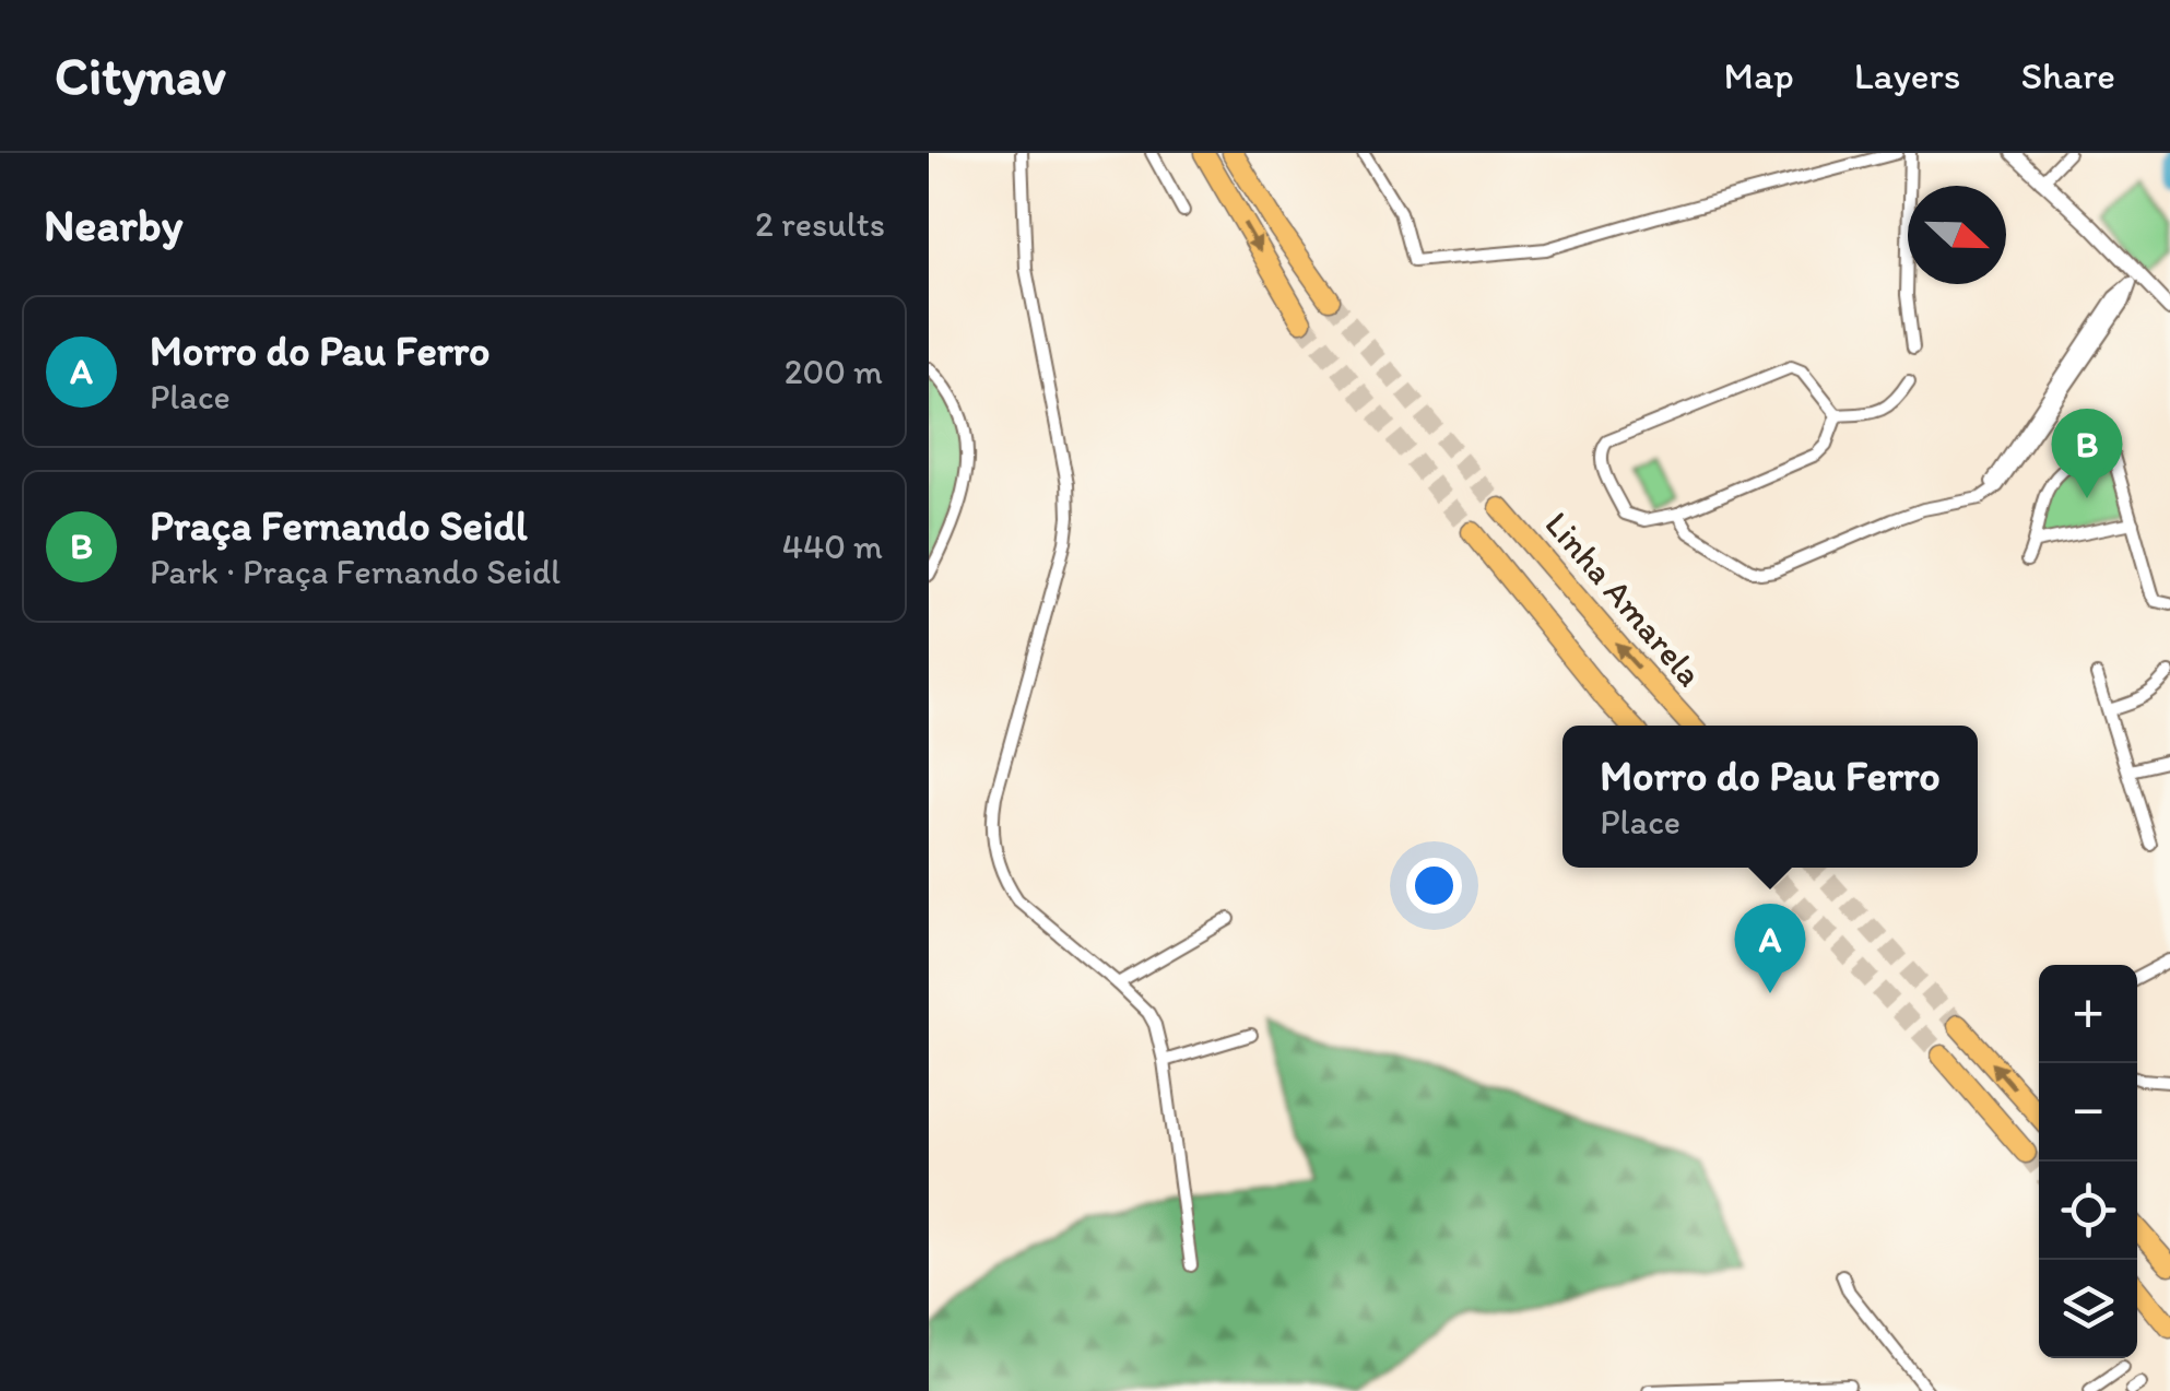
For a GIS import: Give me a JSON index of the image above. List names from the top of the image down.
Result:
{
  "streets": {
    "highway": ["Linha Amarela"]
  },
  "north": "right",
  "page": {
    "header": "Citynav",
    "nav": ["Map", "Layers", "Share"],
    "heading": ["Nearby", "2 results"],
    "list": [
      {
        "mark": "A",
        "name": "Morro do Pau Ferro",
        "note": "Place",
        "value": "200 m"
      },
      {
        "mark": "B",
        "name": "Praça Fernando Seidl",
        "note": "Park · Praça Fernando Seidl",
        "value": "440 m"
      }
    ],
    "pins": ["B", "A"],
    "popup": ["Morro do Pau Ferro", "Place"],
    "map_buttons": ["+", "−"]
  }
}
